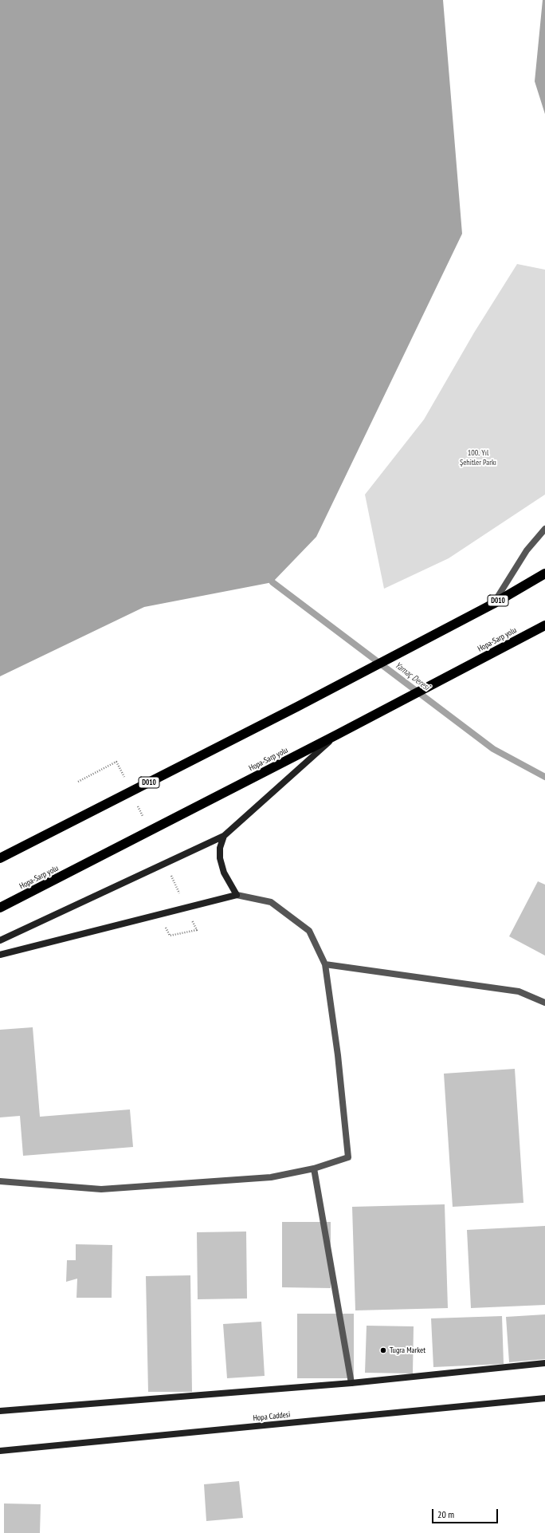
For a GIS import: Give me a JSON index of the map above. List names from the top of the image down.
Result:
{
  "streets": {
    "highway": ["D010", "Hopa-Sarp yolu"],
    "main road": ["Hopa Caddesi"]
  },
  "water": ["Yamaç Deresi"],
  "parks": ["100. Yıl Şehitler Parkı"],
  "places": ["Tugra Market"],
  "scale_bar": "20 m"
}
